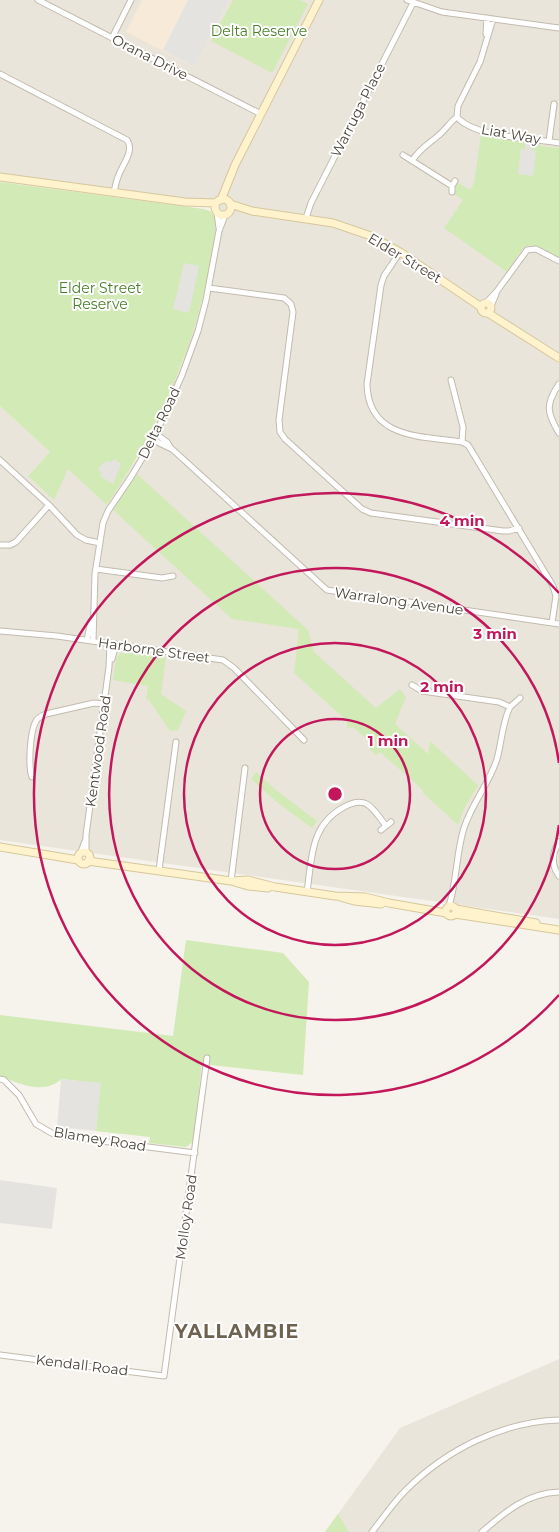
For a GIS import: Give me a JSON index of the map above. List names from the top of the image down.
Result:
{
  "streets": {
    "street": [
      "Orana Drive",
      "Warruga Place",
      "Liat Way",
      "Elder Street",
      "Delta Road",
      "Warralong Avenue",
      "Harborne Street",
      "Kentwood Road",
      "Blamey Road",
      "Molloy Road",
      "Kendall Road"
    ]
  },
  "crossings": [
    ["Orana Drive", "Delta Road"],
    ["Warruga Place", "Elder Street"],
    ["Elder Street", "Delta Road"],
    ["Delta Road", "Warralong Avenue"],
    ["Delta Road", "Harborne Street"],
    ["Harborne Street", "Kentwood Road"],
    ["Blamey Road", "Molloy Road"],
    ["Molloy Road", "Kendall Road"]
  ],
  "districts": ["YALLAMBIE"],
  "parks": ["Delta Reserve", "Elder Street Reserve"],
  "rings": [
    "4 min",
    "3 min",
    "2 min",
    "1 min"
  ]
}
